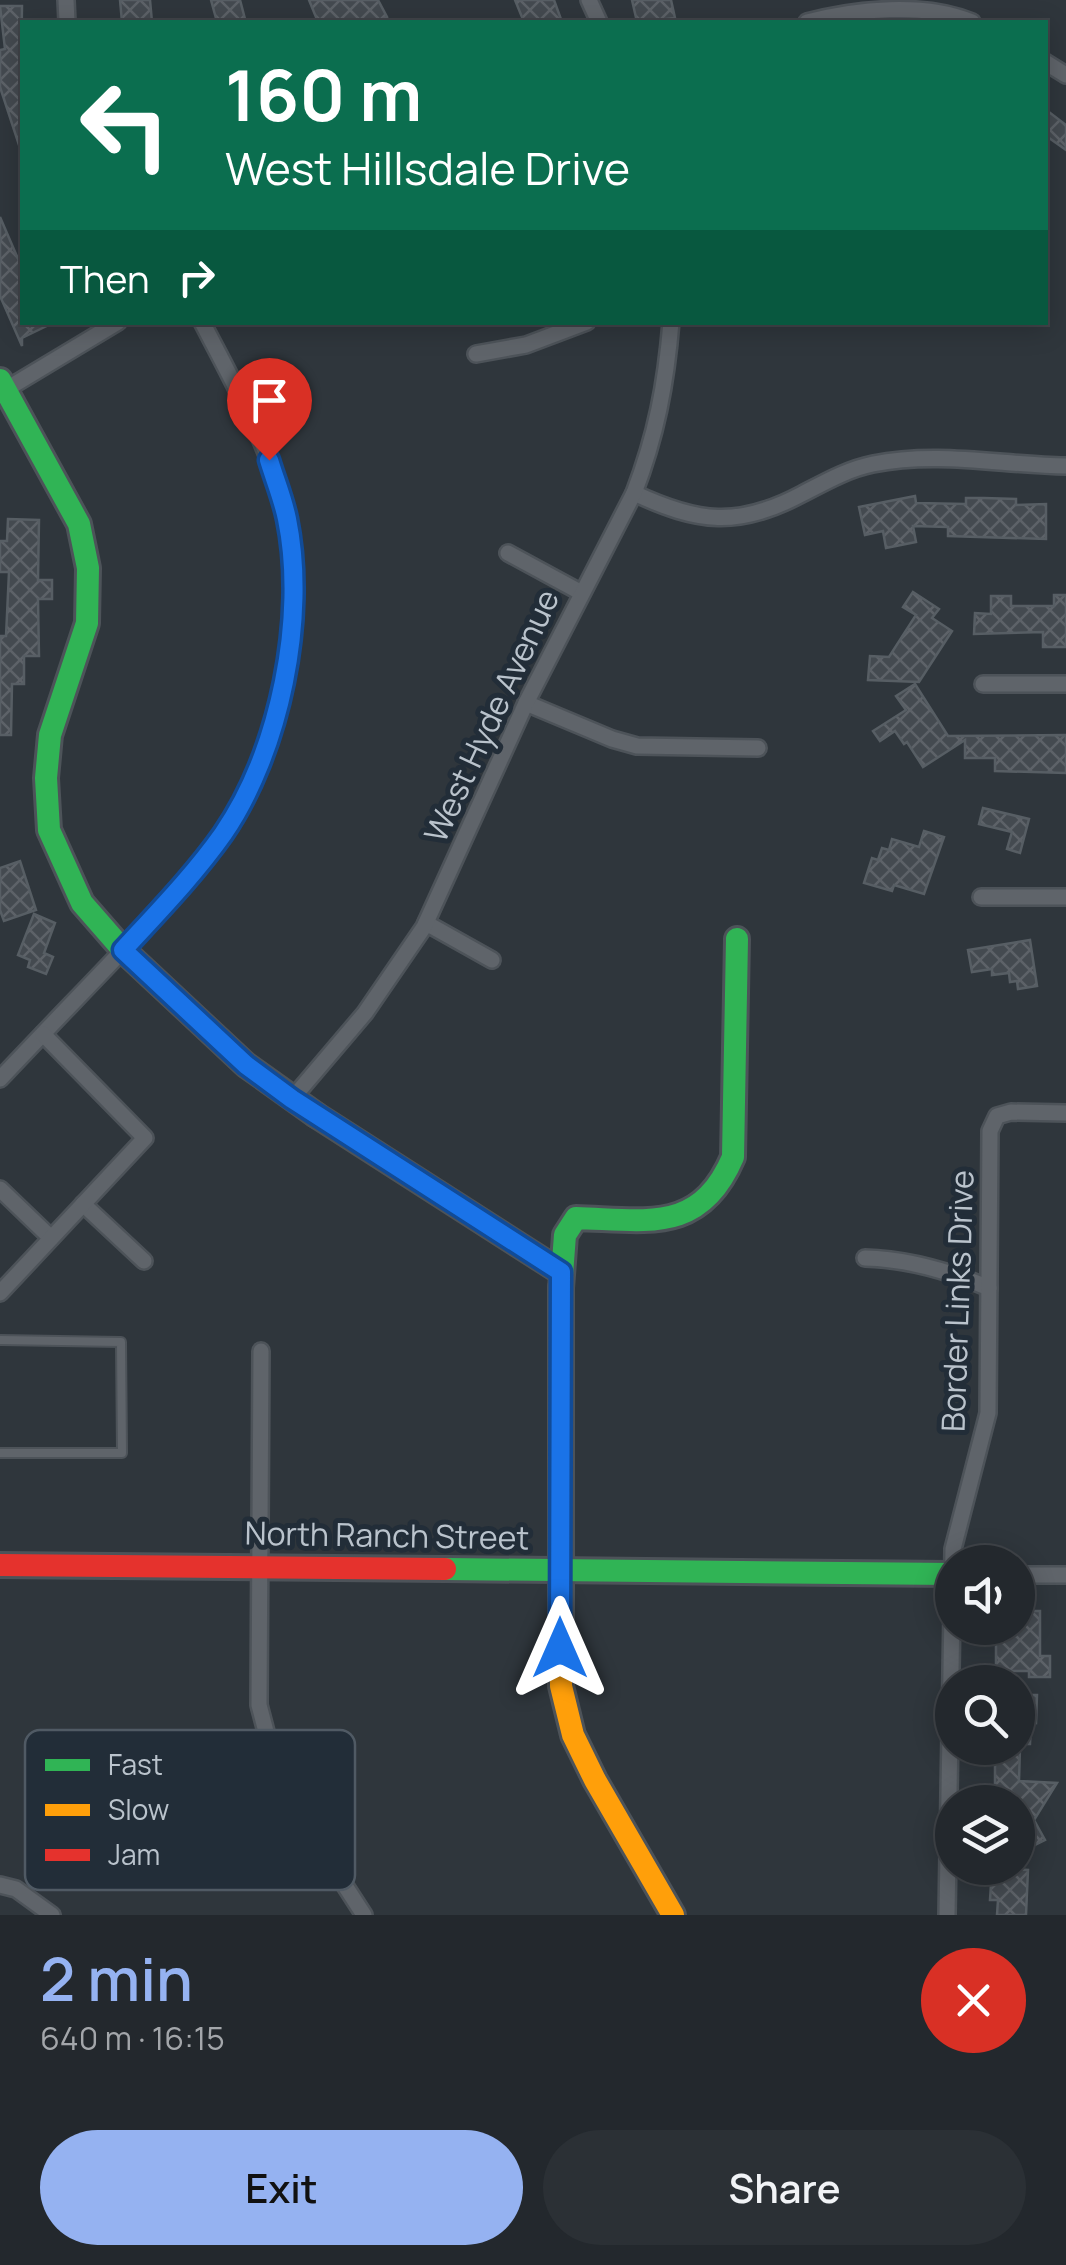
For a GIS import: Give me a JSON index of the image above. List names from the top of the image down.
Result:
{
  "streets": {
    "street": ["West Hyde Avenue", "Border Links Drive", "North Ranch Street"]
  },
  "legend": ["Fast", "Slow", "Jam"],
  "page": {
    "turn": ["160 m", "West Hillsdale Drive"],
    "then": "Then",
    "heading": ["2 min", "640 m · 16:15"],
    "buttons": ["Exit", "Share"]
  }
}
